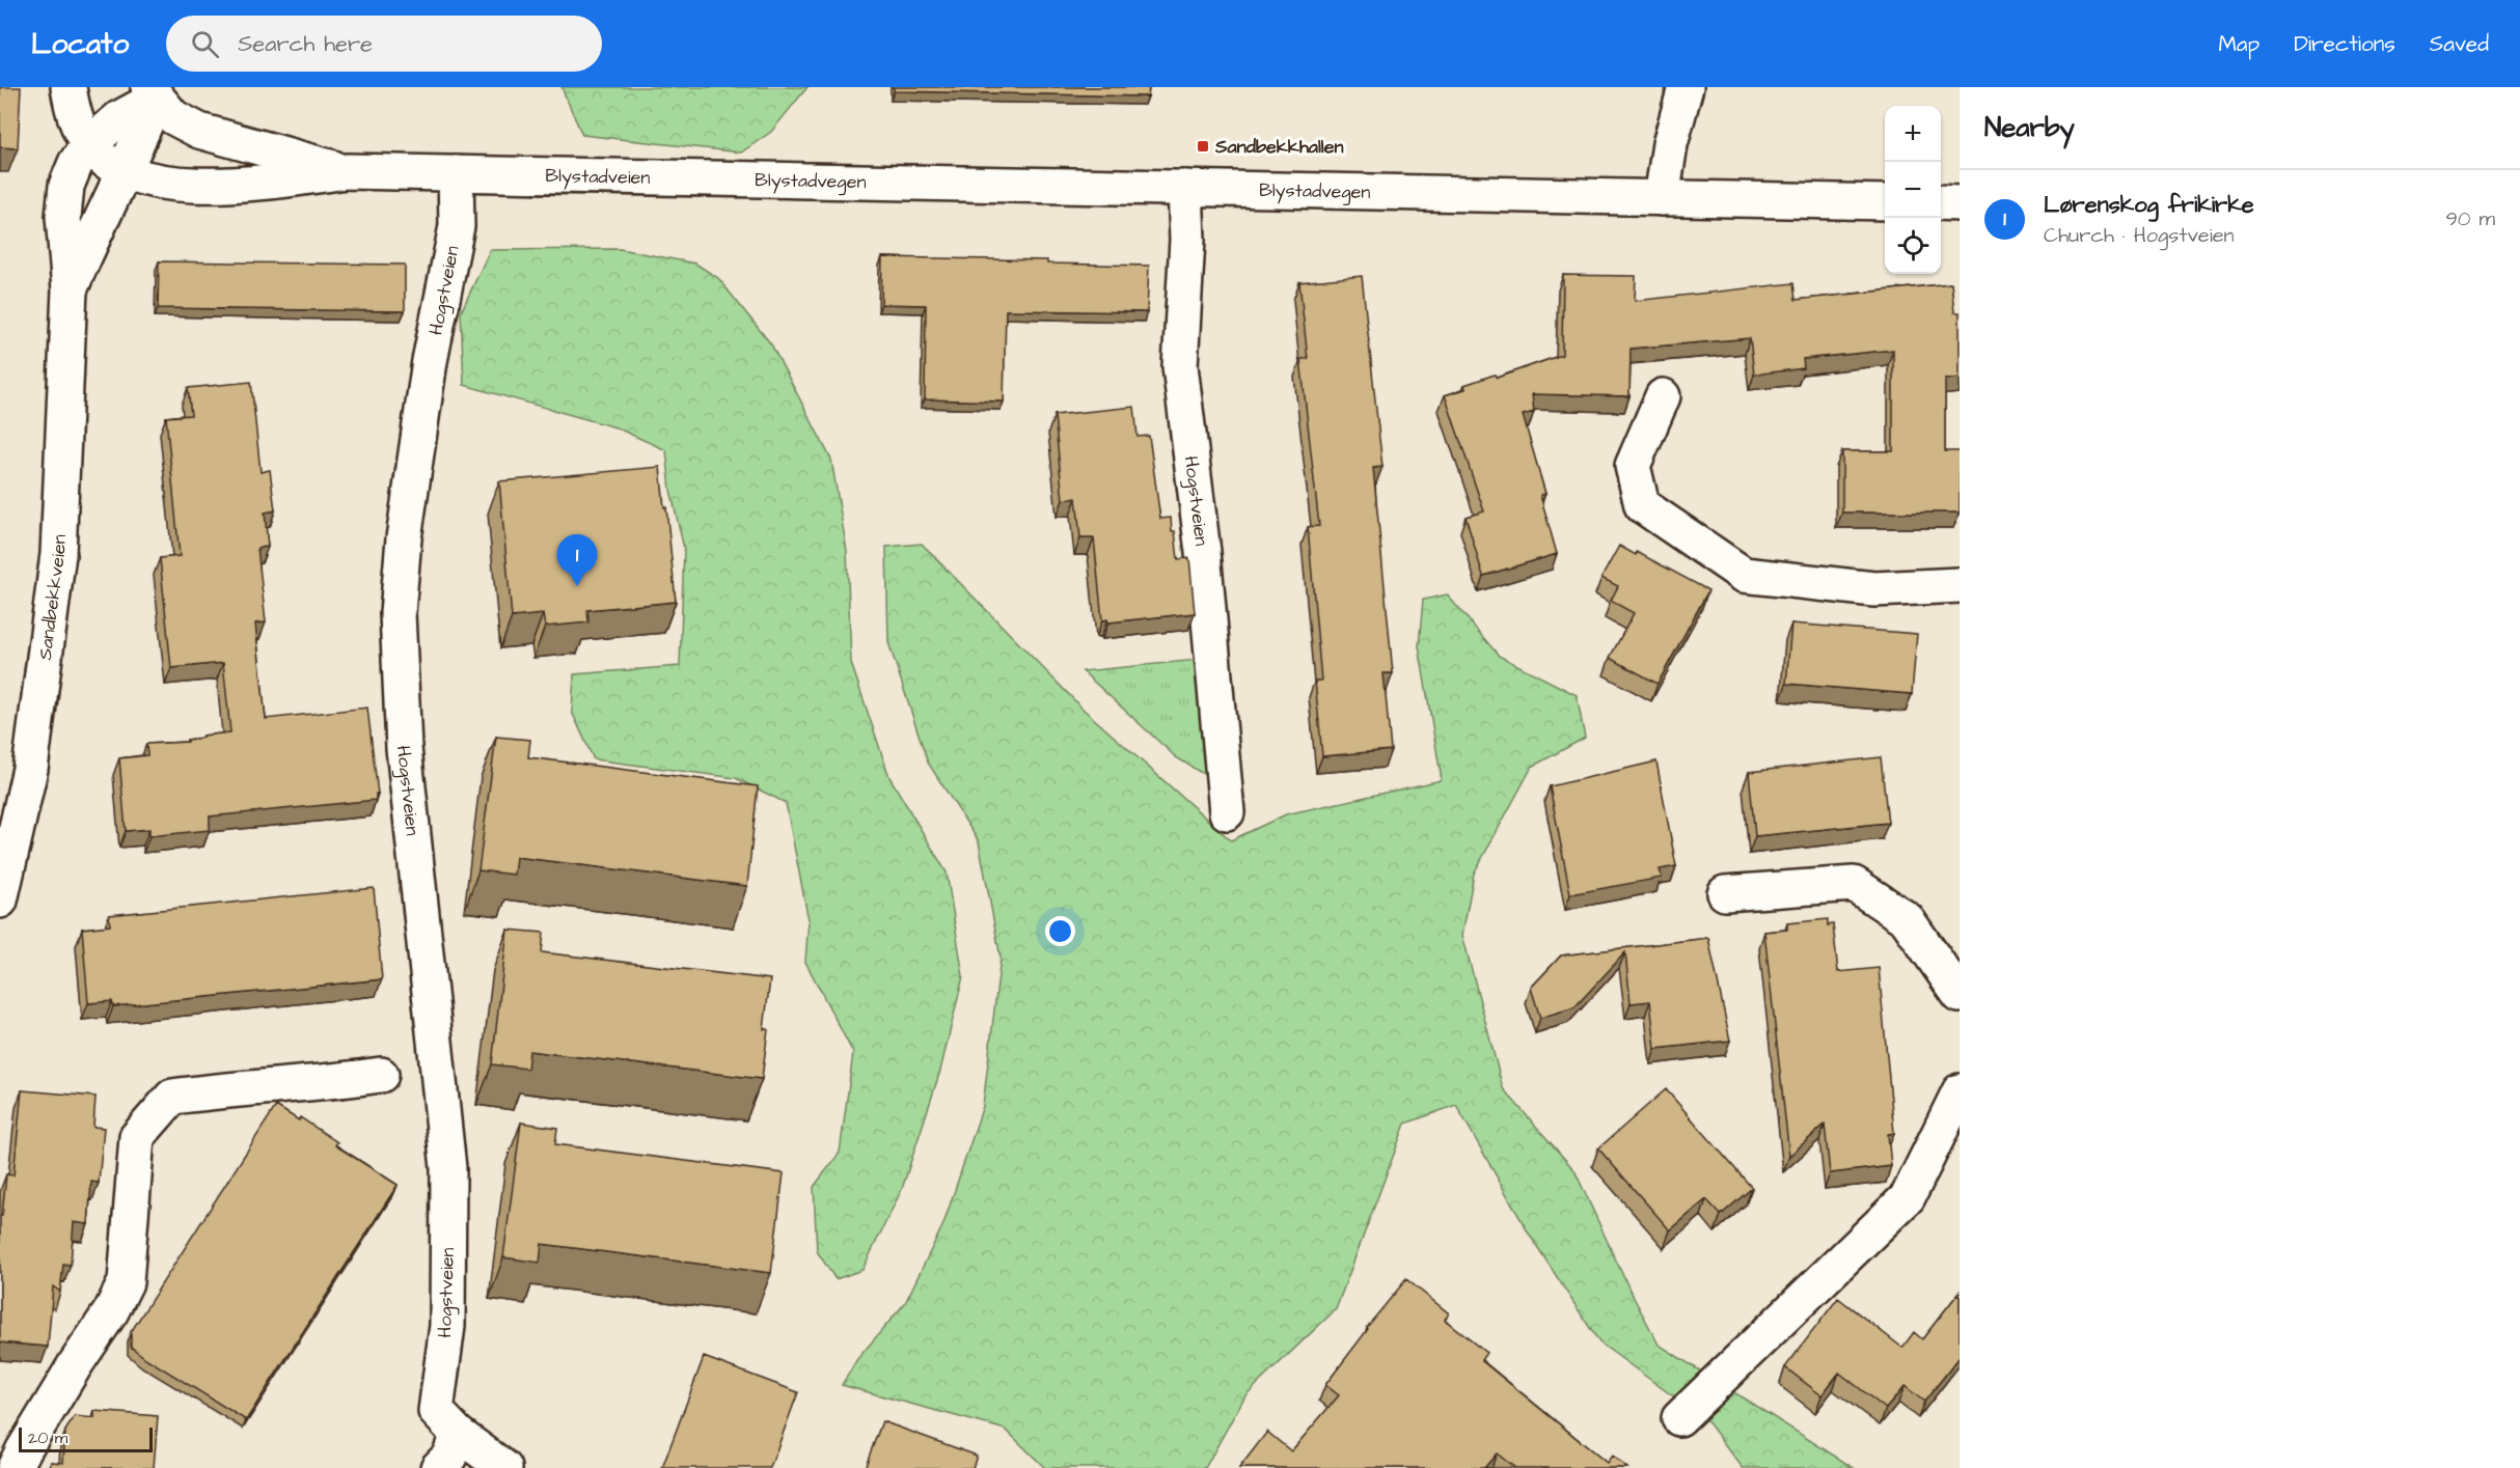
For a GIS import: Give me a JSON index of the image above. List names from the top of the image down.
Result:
{
  "streets": {
    "street": [
      "Blystadveien",
      "Blystadvegen",
      "Hogstveien",
      "Sandbekkveien"
    ]
  },
  "crossings": [
    ["Blystadveien", "Blystadvegen"],
    ["Blystadveien", "Hogstveien"],
    ["Blystadvegen", "Hogstveien"]
  ],
  "places": {
    "transit": ["Sandbekkhallen"]
  },
  "scale_bar": "20 m",
  "page": {
    "header": "Locato",
    "search": "Search here",
    "nav": ["Map", "Directions", "Saved"],
    "heading": "Nearby",
    "map_buttons": ["+", "−"],
    "list": [
      {
        "mark": "1",
        "name": "Lørenskog frikirke",
        "note": "Church · Hogstveien",
        "value": "90 m"
      }
    ],
    "pins": "1",
    "scale": "20 m"
  }
}
